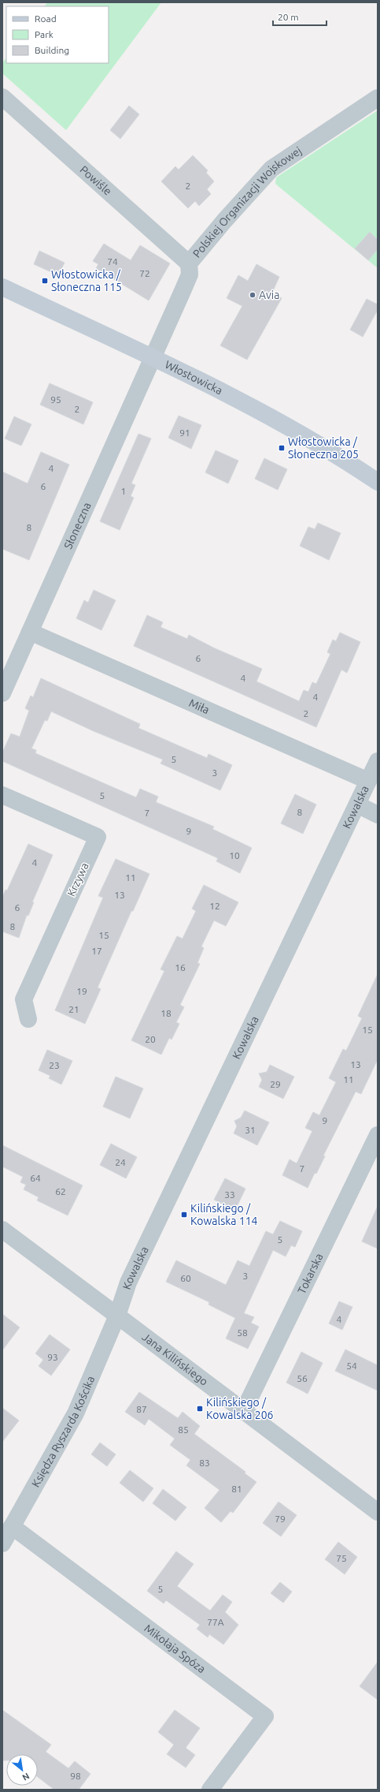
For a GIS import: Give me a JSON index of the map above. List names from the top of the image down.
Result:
{
  "streets": {
    "main road": ["Włostowicka"],
    "street": [
      "Powiśle",
      "Polskiej Organizacji Wojskowej",
      "Słoneczna",
      "Miła",
      "Kowalska",
      "Krzywa",
      "Tokarska",
      "Jana Kilińskiego",
      "Księdza Ryszarda Kościka",
      "Mikołaja Spóza"
    ]
  },
  "crossings": [
    ["Powiśle", "Polskiej Organizacji Wojskowej"],
    ["Polskiej Organizacji Wojskowej", "Włostowicka"],
    ["Polskiej Organizacji Wojskowej", "Słoneczna"],
    ["Włostowicka", "Słoneczna"],
    ["Słoneczna", "Miła"],
    ["Miła", "Kowalska"],
    ["Kowalska", "Jana Kilińskiego"],
    ["Kowalska", "Księdza Ryszarda Kościka"],
    ["Tokarska", "Jana Kilińskiego"],
    ["Jana Kilińskiego", "Księdza Ryszarda Kościka"],
    ["Księdza Ryszarda Kościka", "Mikołaja Spóza"]
  ],
  "places": {
    "transit": [
      "Włostowicka / Słoneczna 115",
      "Włostowicka / Słoneczna 205",
      "Kilińskiego / Kowalska 114",
      "Kilińskiego / Kowalska 206"
    ],
    "other": ["Avia"]
  },
  "house_numbers": [
    "2",
    "74",
    "72",
    "95",
    "2",
    "91",
    "4",
    "6",
    "1",
    "8",
    "6",
    "4",
    "4",
    "2",
    "5",
    "3",
    "5",
    "8",
    "7",
    "9",
    "10",
    "4",
    "11",
    "13",
    "12",
    "6",
    "8",
    "15",
    "17",
    "16",
    "19",
    "21",
    "18",
    "15",
    "20",
    "13",
    "23",
    "11",
    "29",
    "9",
    "31",
    "24",
    "7",
    "64",
    "62",
    "33",
    "5",
    "3",
    "60",
    "4",
    "58",
    "93",
    "54",
    "56",
    "87",
    "85",
    "83",
    "81",
    "79",
    "75",
    "5",
    "77A",
    "98"
  ],
  "legend": ["Road", "Park", "Building"],
  "scale_bar": "20 m",
  "north": "bottom right"
}
